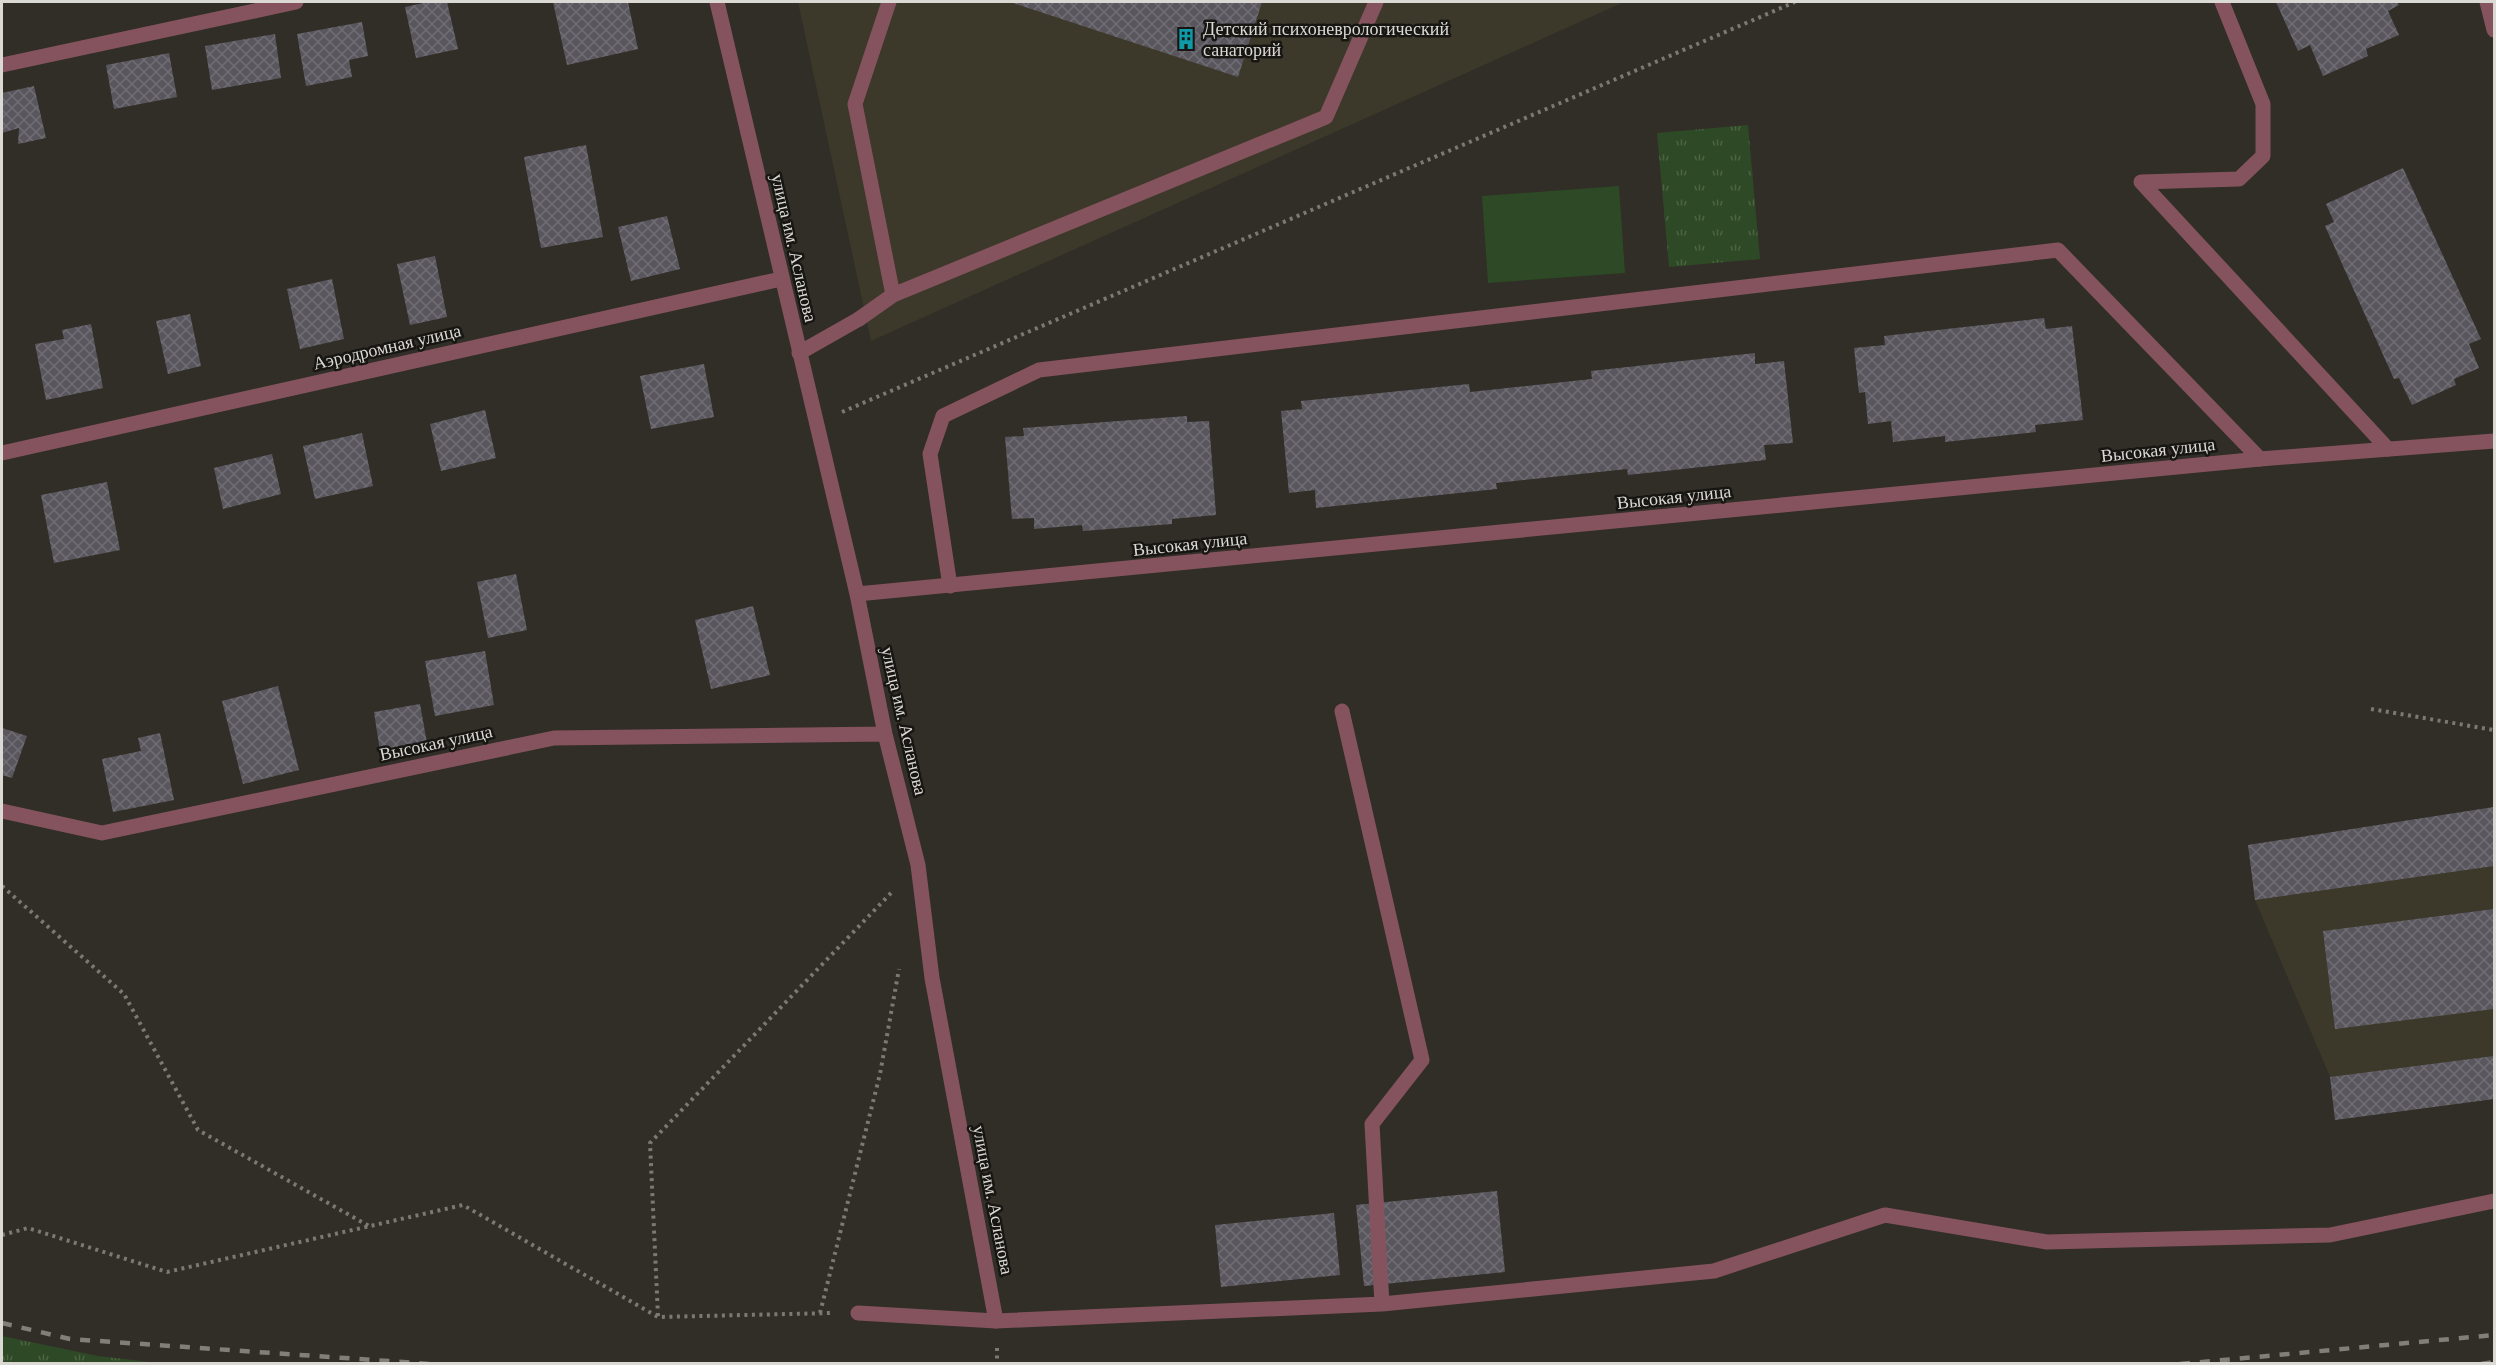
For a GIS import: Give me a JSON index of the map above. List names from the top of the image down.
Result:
{
  "streets": {
    "street": ["улица им. Асланова", "Аэродромная улица", "Высокая улица"]
  },
  "crossings": [
    ["улица им. Асланова", "Аэродромная улица"],
    ["улица им. Асланова", "Высокая улица"]
  ],
  "places": {
    "building": ["Детский психоневрологический санаторий"]
  }
}
